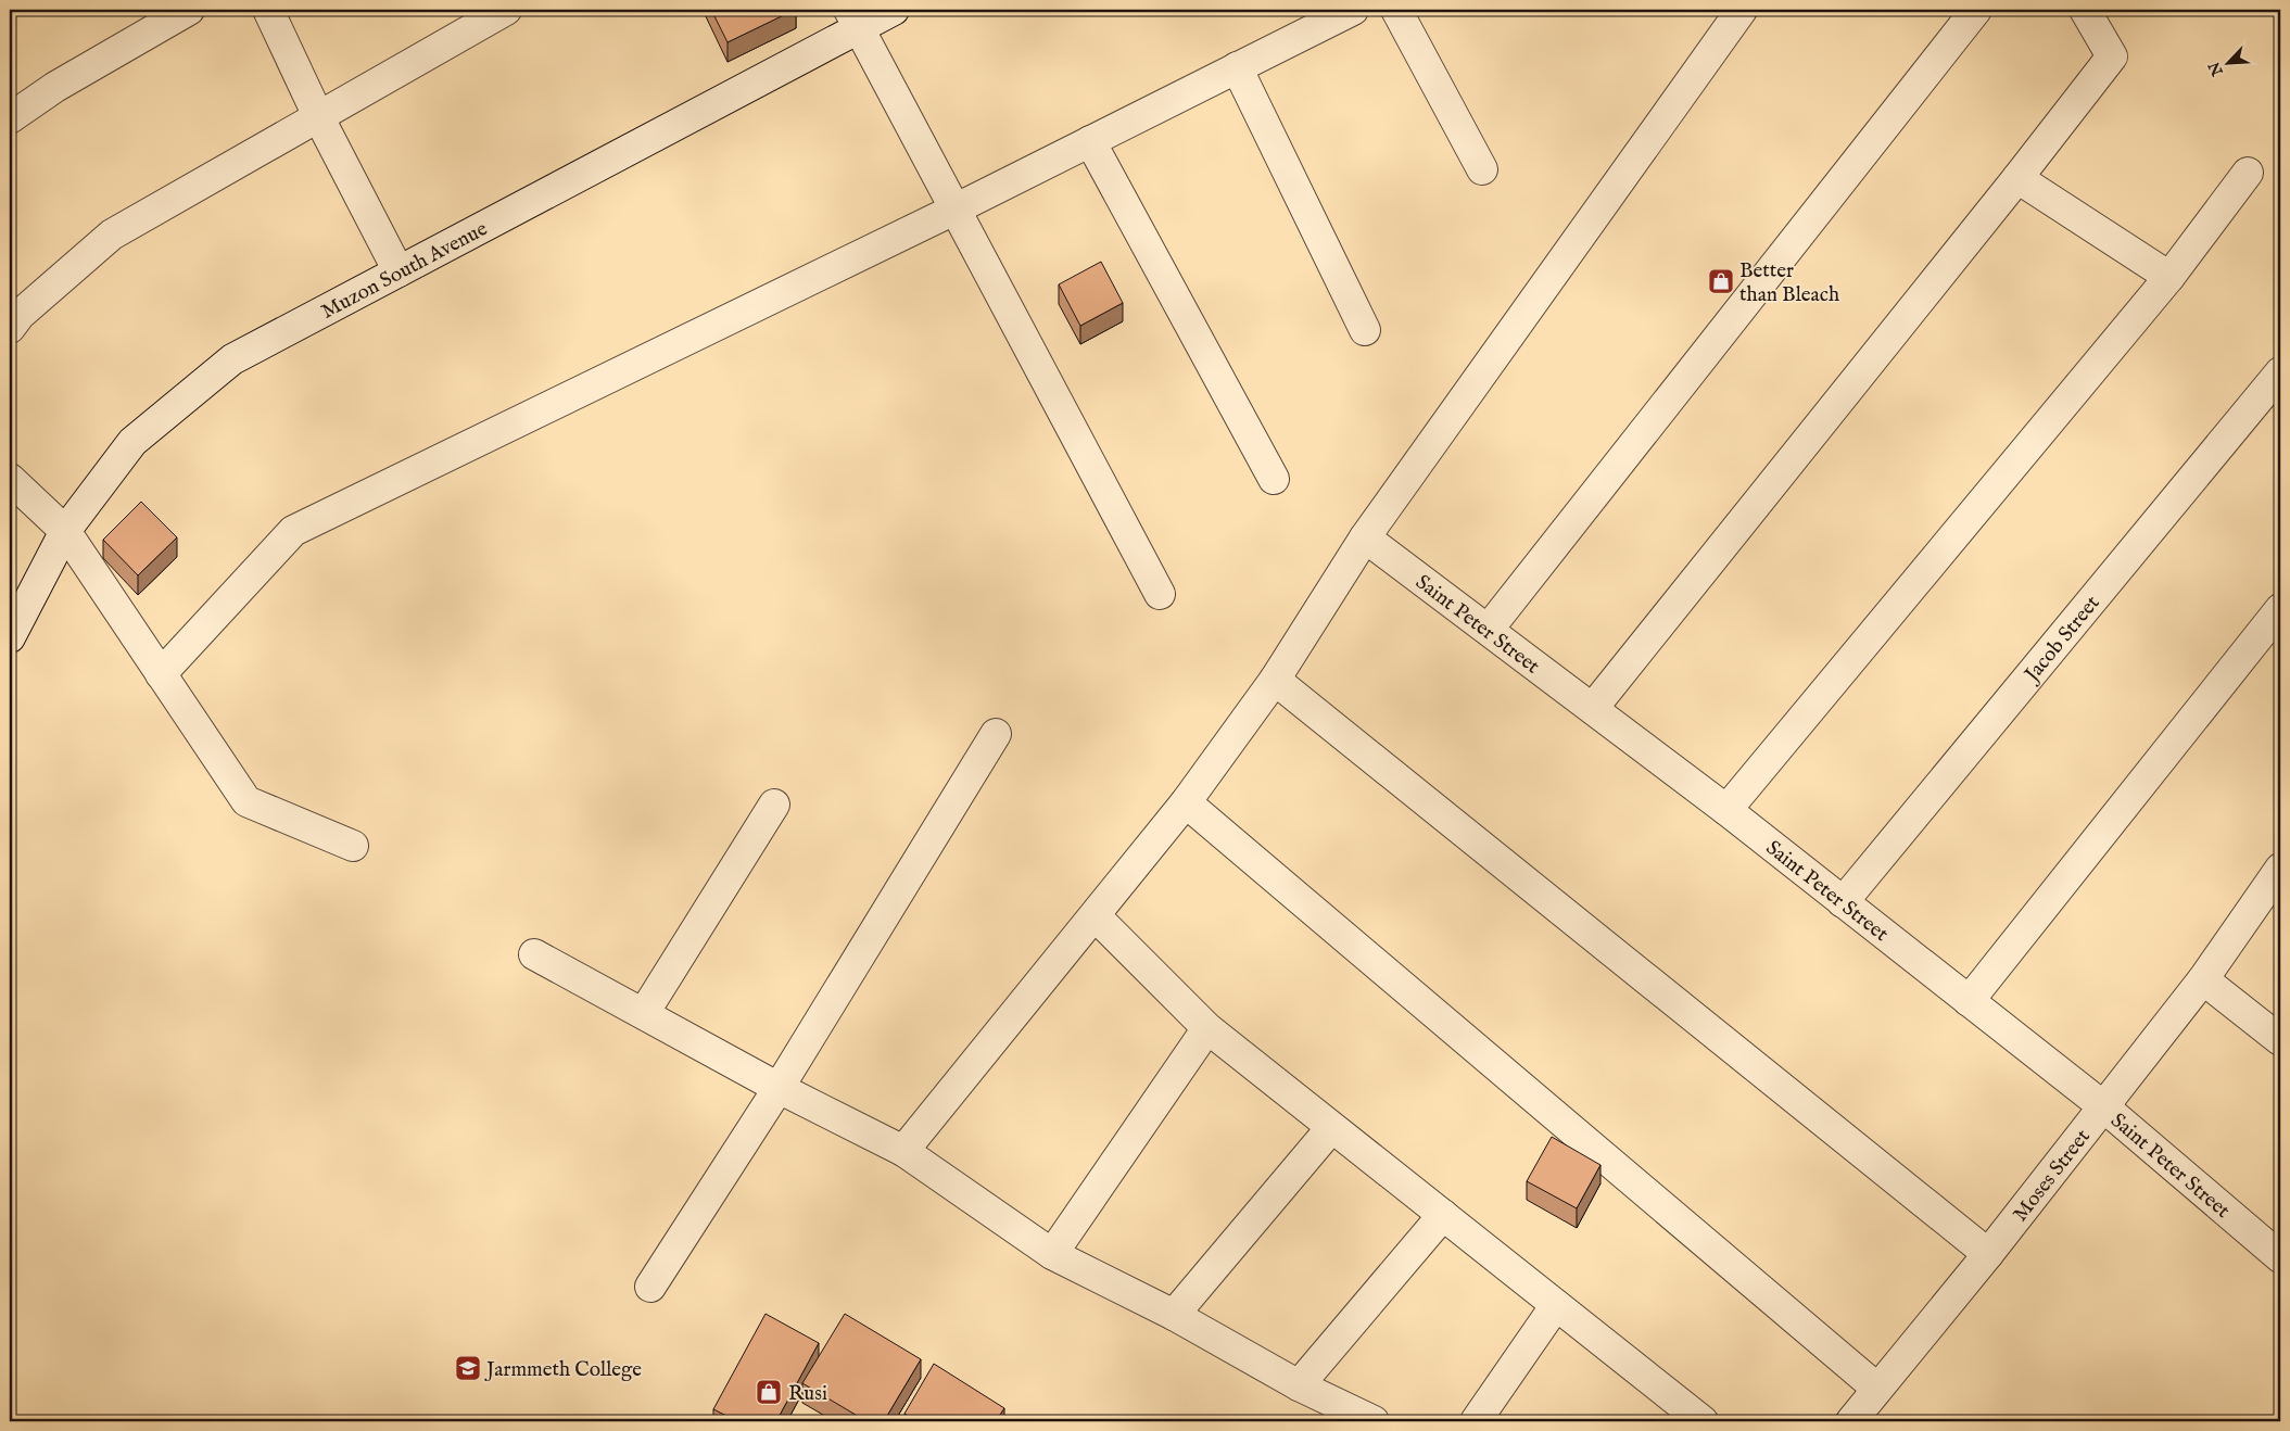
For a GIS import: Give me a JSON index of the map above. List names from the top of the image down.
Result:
{
  "streets": {
    "street": [
      "Muzon South Avenue",
      "Saint Peter Street",
      "Jacob Street",
      "Moses Street"
    ]
  },
  "crossings": [
    ["Saint Peter Street", "Jacob Street"],
    ["Saint Peter Street", "Moses Street"]
  ],
  "places": {
    "shop": ["Better than Bleach", "Rusi"],
    "school or university": ["Jarmmeth College"]
  },
  "north": "bottom left"
}
